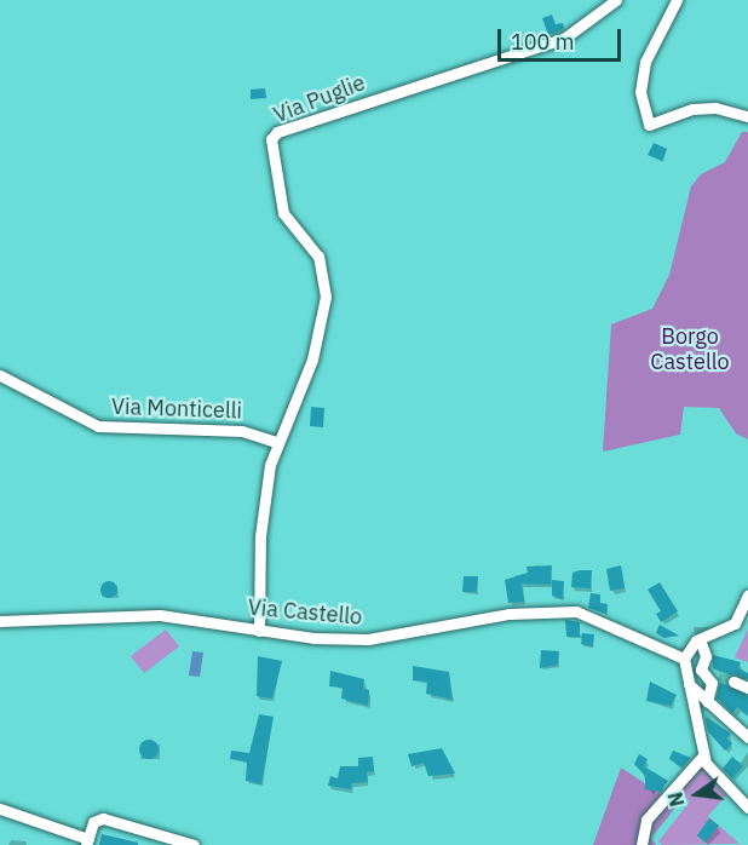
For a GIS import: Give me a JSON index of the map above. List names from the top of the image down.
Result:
{
  "streets": {
    "street": ["Via Puglie", "Via Monticelli", "Via Castello"]
  },
  "crossings": [
    ["Via Puglie", "Via Monticelli"],
    ["Via Puglie", "Via Castello"]
  ],
  "parks": ["Borgo Castello"],
  "scale_bar": "100 m",
  "north": "left"
}
